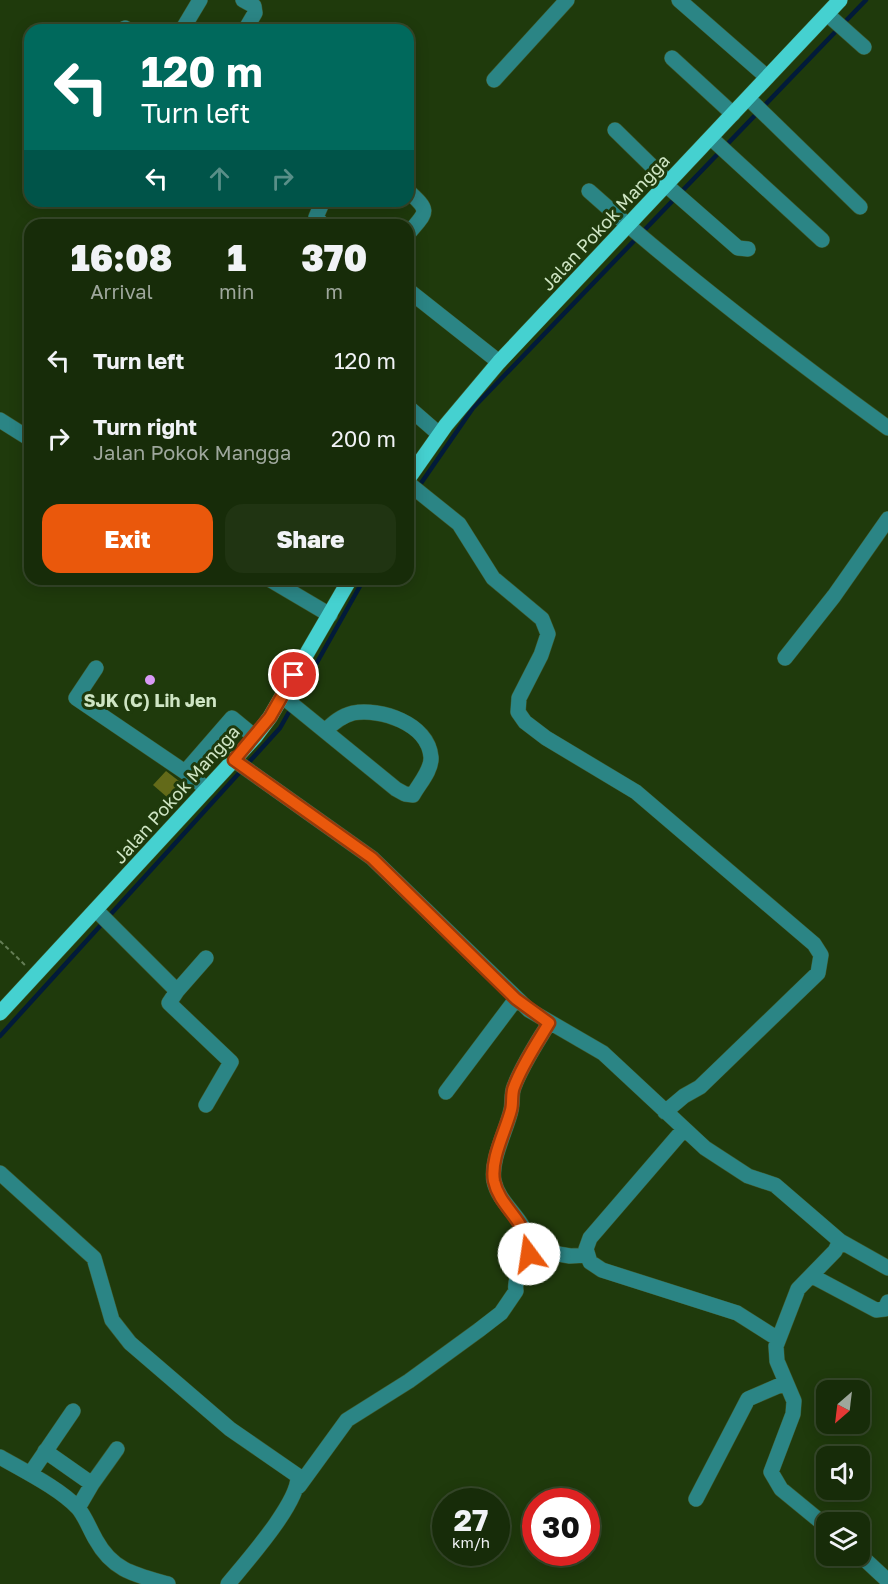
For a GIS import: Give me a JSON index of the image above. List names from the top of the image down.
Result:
{
  "streets": {
    "main road": ["Jalan Pokok Mangga"]
  },
  "places": ["SJK (C) Lih Jen"],
  "north": "bottom left",
  "page": {
    "turn": ["120 m", "Turn left"],
    "eta": [
      "16:08",
      "Arrival",
      "1",
      "min",
      "370",
      "m"
    ],
    "list": [
      {
        "name": "Turn left",
        "value": "120 m"
      },
      {
        "name": "Turn right",
        "note": "Jalan Pokok Mangga",
        "value": "200 m"
      }
    ],
    "buttons": ["Exit", "Share"],
    "speed": "27 km/h",
    "limit": "30"
  }
}
